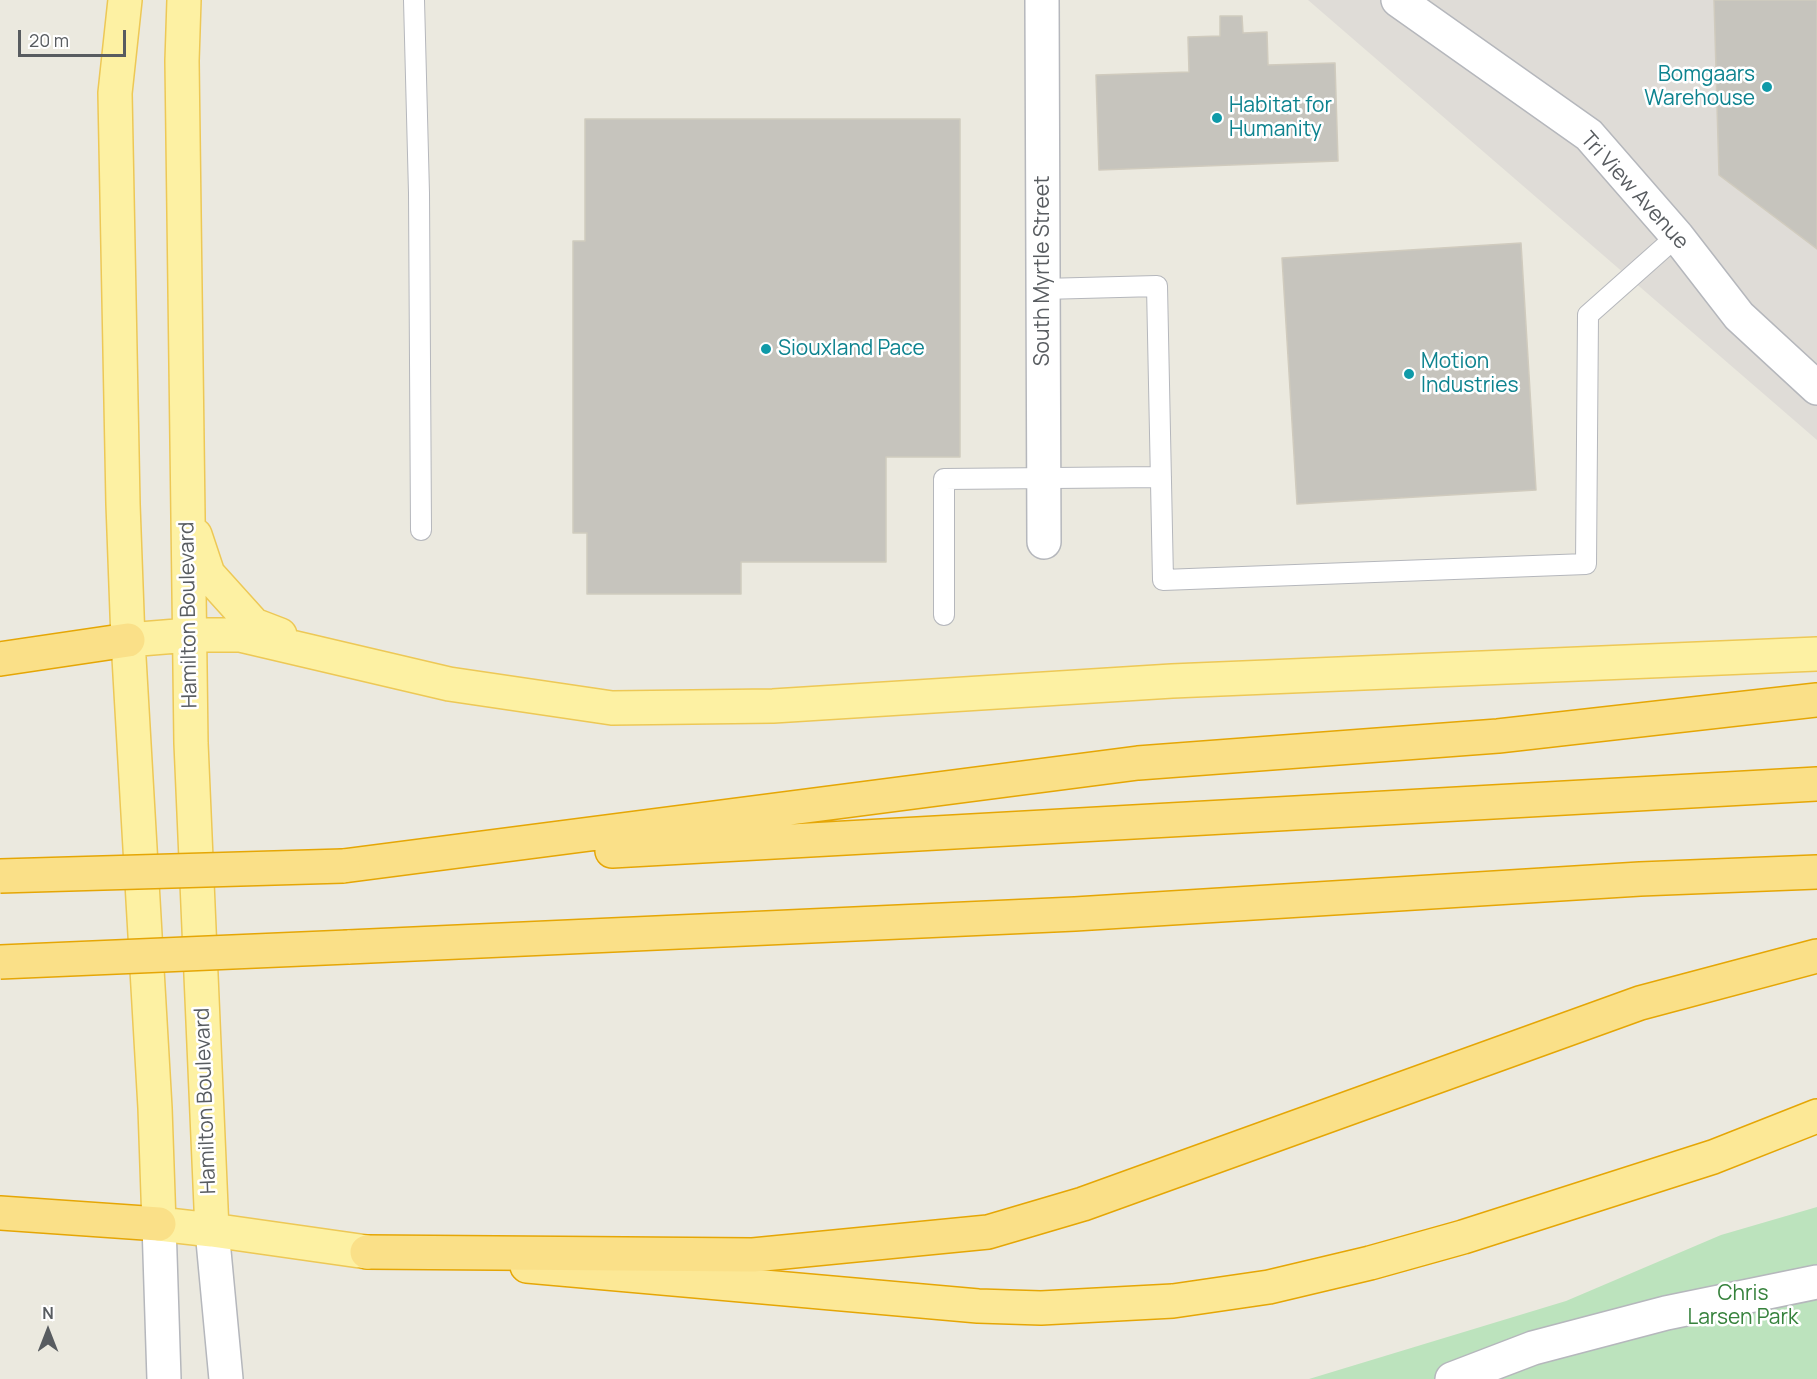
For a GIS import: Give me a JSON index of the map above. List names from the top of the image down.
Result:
{
  "streets": {
    "main road": ["Hamilton Boulevard"],
    "street": ["Tri View Avenue", "South Myrtle Street"]
  },
  "parks": ["Chris Larsen Park"],
  "places": [
    "Bomgaars Warehouse",
    "Habitat for Humanity",
    "Siouxland Pace",
    "Motion Industries"
  ],
  "scale_bar": "20 m",
  "north": "top"
}
